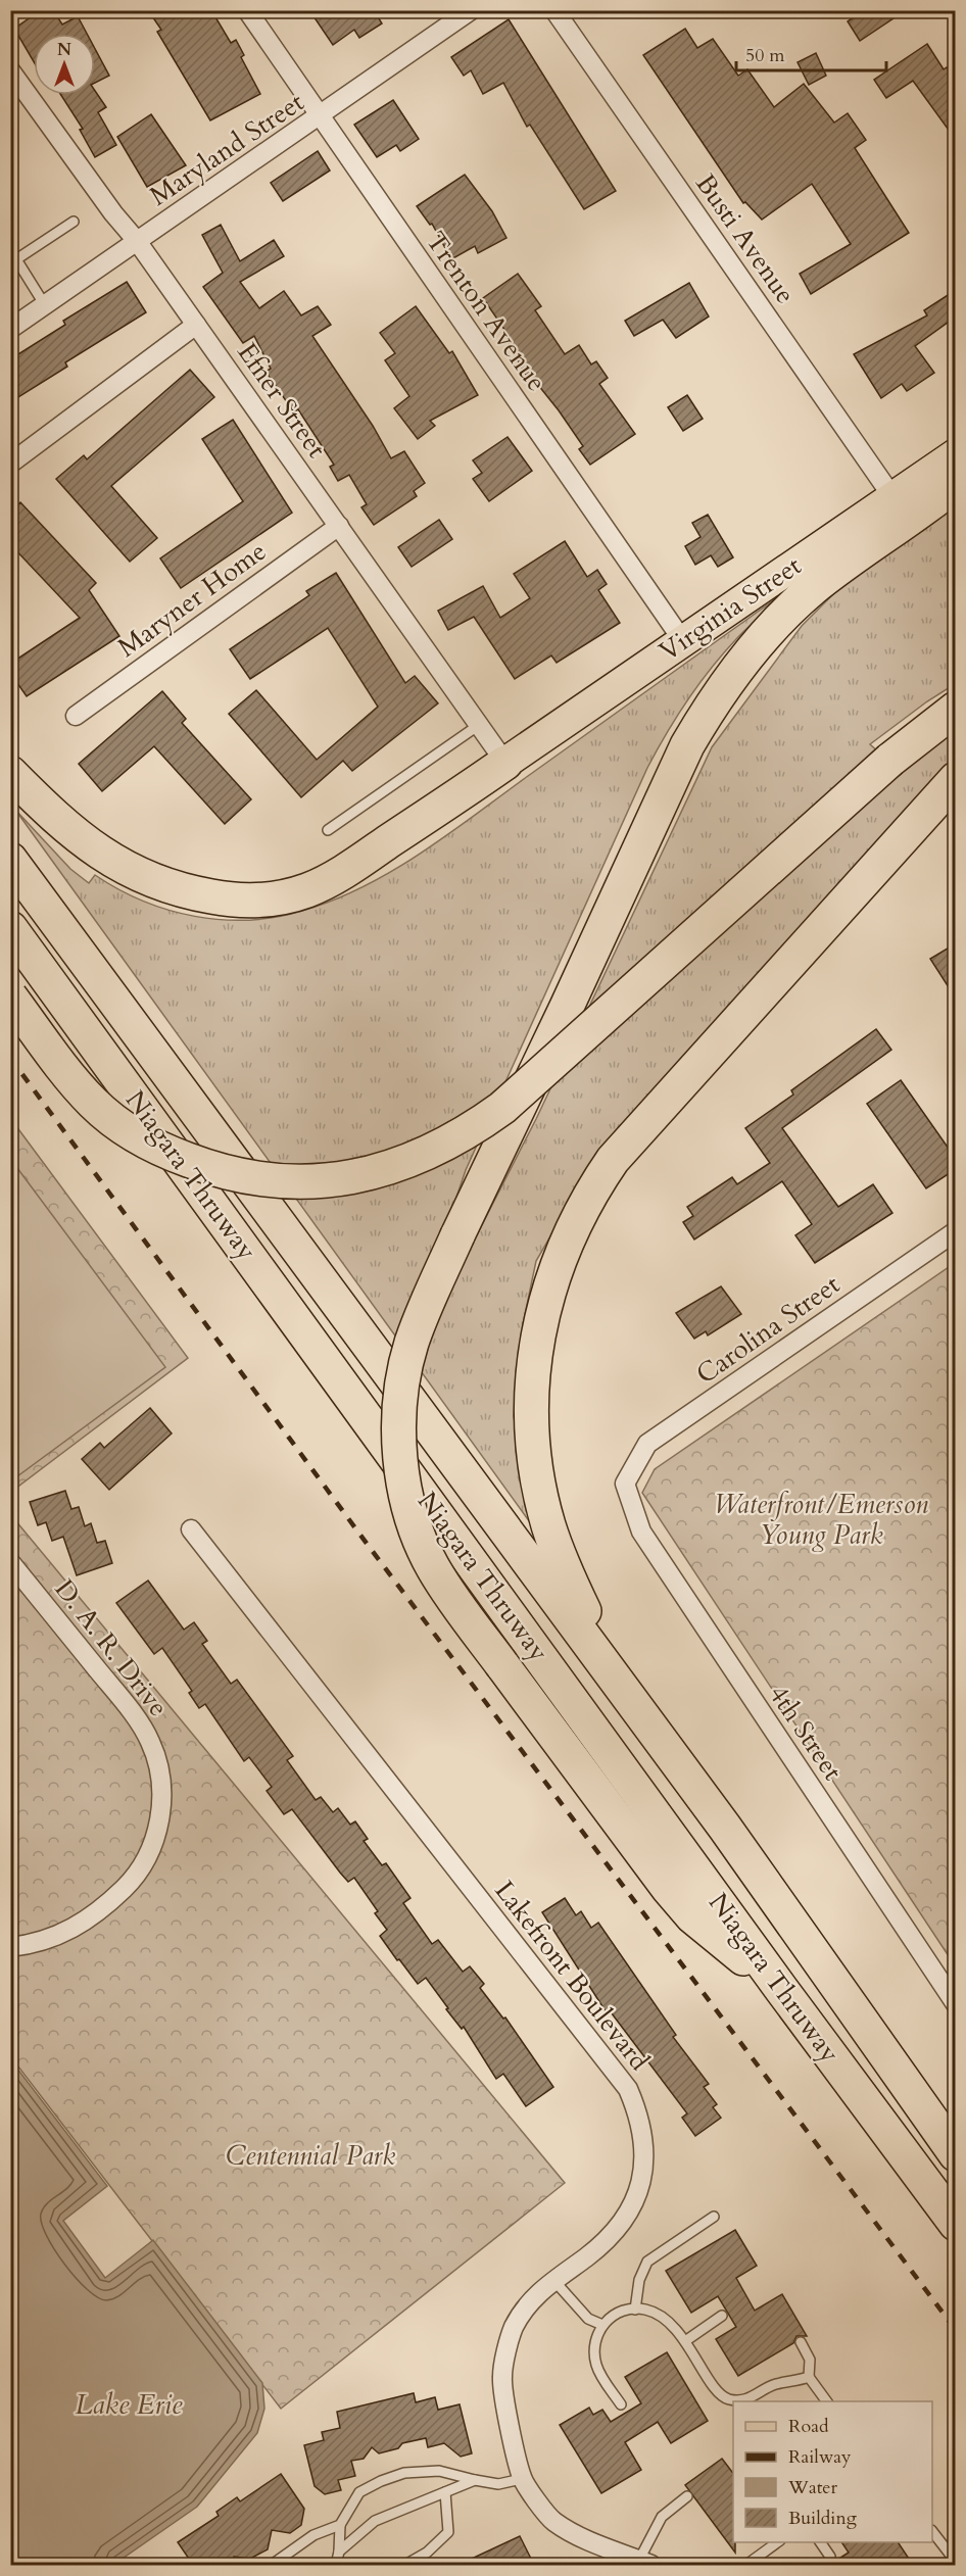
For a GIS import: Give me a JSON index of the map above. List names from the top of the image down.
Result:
{
  "streets": {
    "highway": ["Niagara Thruway"],
    "main road": ["Virginia Street"],
    "street": [
      "Maryland Street",
      "Busti Avenue",
      "Trenton Avenue",
      "Efner Street",
      "Maryner Home",
      "Carolina Street",
      "D. A. R. Drive",
      "4th Street",
      "Lakefront Boulevard"
    ]
  },
  "crossings": [
    ["Maryland Street", "Trenton Avenue"],
    ["Maryland Street", "Efner Street"],
    ["Busti Avenue", "Virginia Street"],
    ["Trenton Avenue", "Virginia Street"],
    ["Efner Street", "Maryner Home"],
    ["Efner Street", "Virginia Street"],
    ["Carolina Street", "4th Street"]
  ],
  "water": ["Lake Erie"],
  "parks": ["Waterfront/Emerson Young Park", "Centennial Park"],
  "legend": [
    "Road",
    "Railway",
    "Water",
    "Building"
  ],
  "scale_bar": "50 m",
  "north": "top"
}
